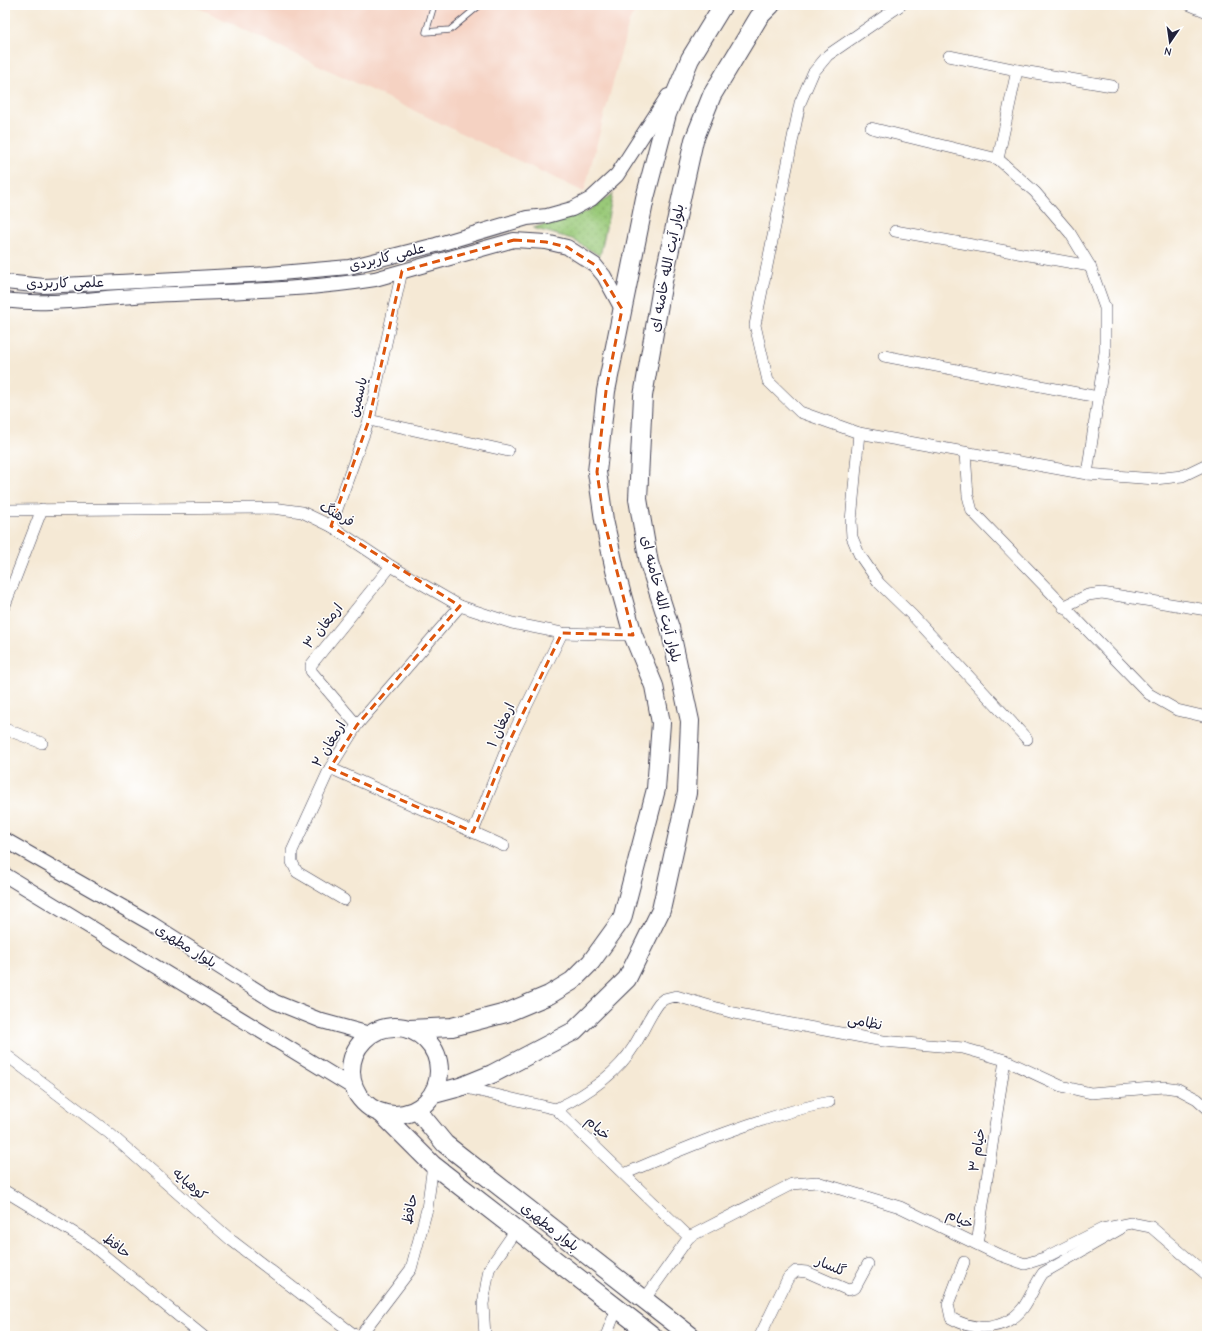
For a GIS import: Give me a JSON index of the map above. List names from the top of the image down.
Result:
{
  "streets": {
    "main road": ["بلوار آیت الله خامنه ای", "بلوار مطهری"],
    "street": [
      "علمی کاربردی",
      "یاسمین",
      "فرهنگ",
      "ارمغان ۳",
      "ارمغان ۱",
      "ارمغان ۲",
      "نظامی",
      "خیام",
      "خیام ۳",
      "کوهپایه",
      "حافظ",
      "گلسار"
    ]
  },
  "crossings": [
    ["علمی کاربردی", "یاسمین"],
    ["بلوار آیت الله خامنه ای", "بلوار مطهری"],
    ["یاسمین", "فرهنگ"],
    ["فرهنگ", "ارمغان ۳"],
    ["فرهنگ", "ارمغان ۱"],
    ["فرهنگ", "ارمغان ۲"],
    ["ارمغان ۳", "ارمغان ۲"],
    ["بلوار مطهری", "خیام"],
    ["بلوار مطهری", "حافظ"],
    ["نظامی", "خیام"],
    ["نظامی", "خیام ۳"],
    ["خیام", "خیام ۳"]
  ],
  "north": "bottom"
}
